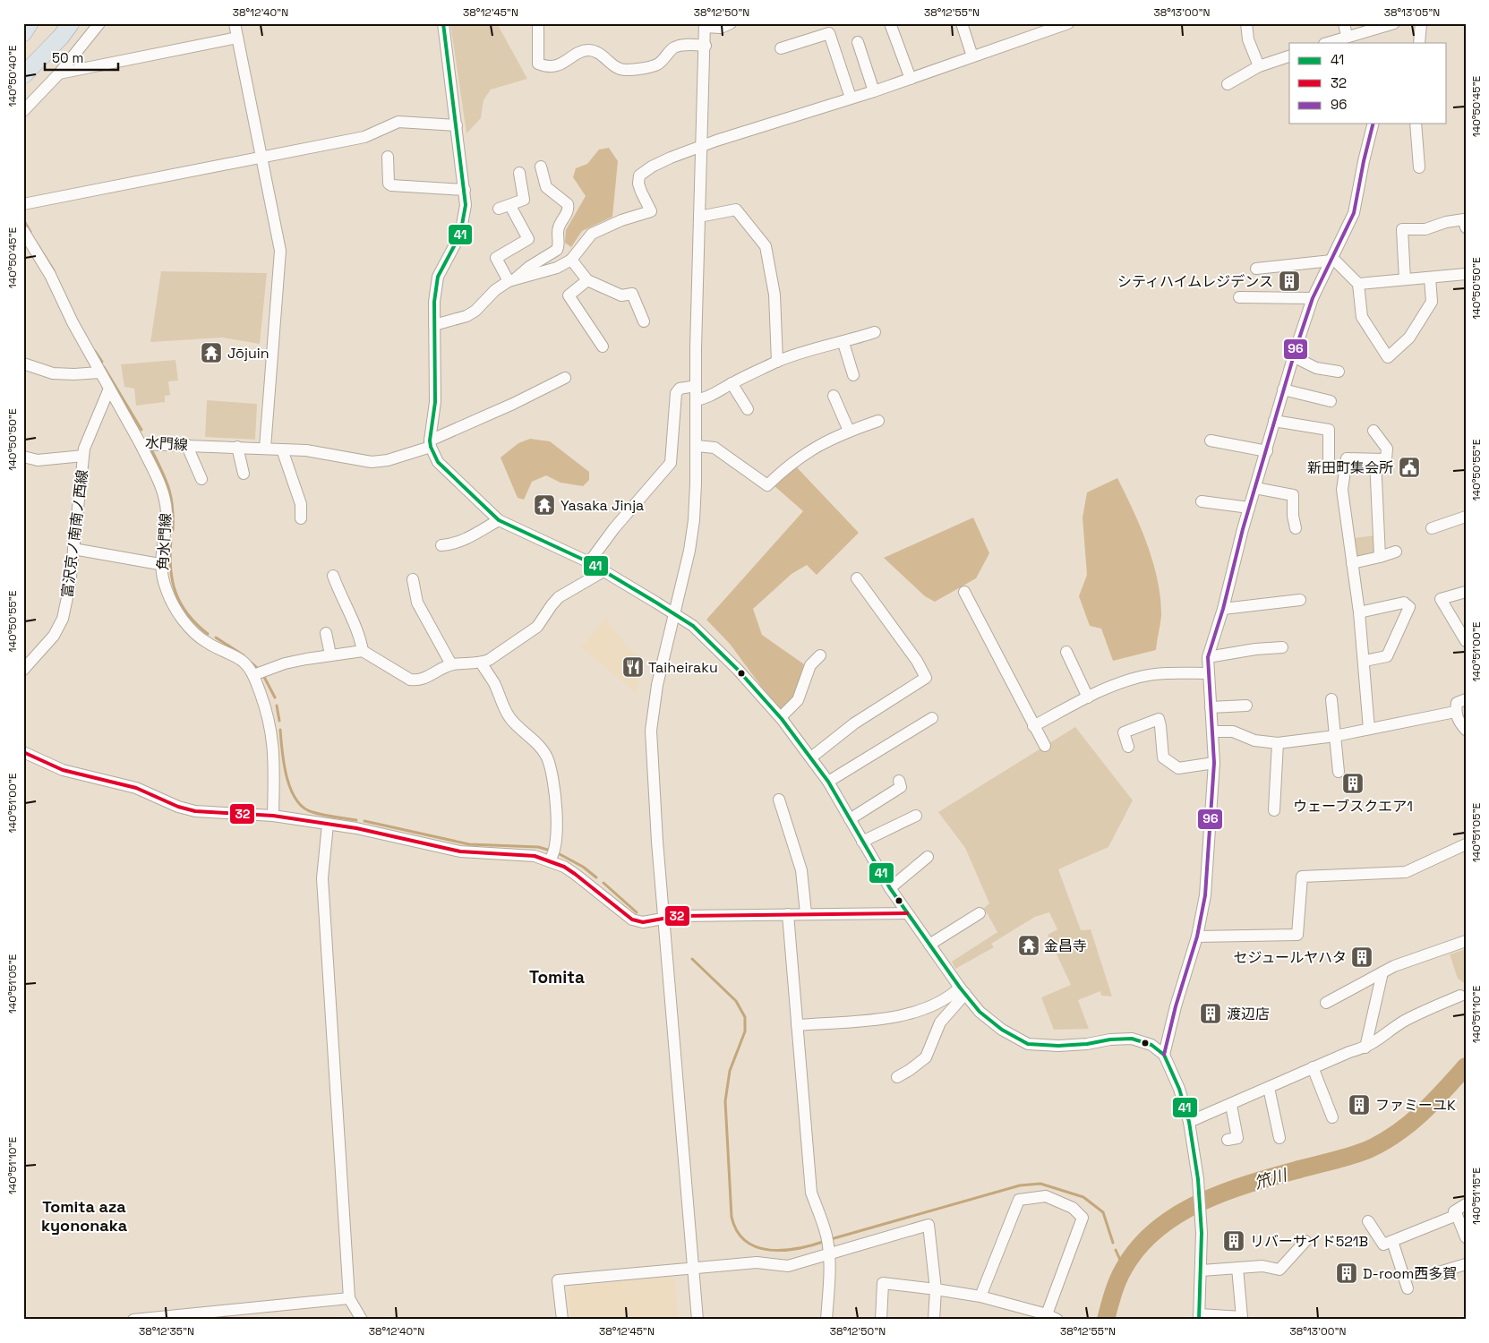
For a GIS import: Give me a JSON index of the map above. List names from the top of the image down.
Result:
{
  "streets": {
    "street": ["水門線", "富沢京ノ南南ノ西線", "角水門線"]
  },
  "crossings": [
    ["水門線", "富沢京ノ南南ノ西線"],
    ["水門線", "角水門線"]
  ],
  "districts": ["Tomita", "Tomita aza kyononaka"],
  "water": ["笊川"],
  "places": {
    "building": [
      "シティハイムレジデンス",
      "ウェーブスクエア1",
      "セジュールヤハタ",
      "渡辺店",
      "ファミーユK",
      "リバーサイド521B",
      "D-room西多賀"
    ],
    "temple": ["Jōjuin", "Yasaka Jinja", "金昌寺"],
    "public building": ["新田町集会所"],
    "restaurant": ["Taiheiraku"]
  },
  "lines": ["transit line 41", "transit line 96", "transit line 32"],
  "legend": ["41", "32", "96"],
  "scale_bar": "50 m",
  "coordinates": [
    "38°12'40\"N",
    "38°12'45\"N",
    "38°12'50\"N",
    "38°12'55\"N",
    "38°13'00\"N",
    "38°13'05\"N",
    "140°50'40\"E",
    "140°50'45\"E",
    "140°50'50\"E",
    "140°50'55\"E",
    "140°51'00\"E",
    "140°51'05\"E",
    "140°51'10\"E",
    "140°51'15\"E",
    "38°12'35\"N"
  ]
}
